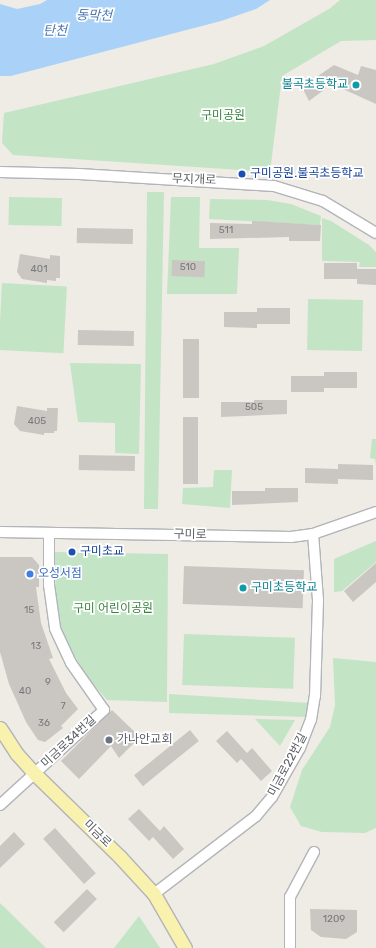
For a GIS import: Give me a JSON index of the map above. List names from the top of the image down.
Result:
{
  "streets": {
    "main road": ["미금로"],
    "street": [
      "무지개로",
      "구미로",
      "미금로34번길",
      "미금로22번길"
    ]
  },
  "crossings": [
    ["구미로", "미금로34번길"],
    ["구미로", "미금로22번길"],
    ["미금로34번길", "미금로"],
    ["미금로22번길", "미금로"]
  ],
  "water": ["동막천", "탄천"],
  "parks": ["구미공원", "구미 어린이공원"],
  "places": [
    "불곡초등학교",
    "구미공원.불곡초등학교",
    "구미초교",
    "오성서점",
    "구미초등학교",
    "가나안교회"
  ],
  "house_numbers": [
    "511",
    "510",
    "401",
    "505",
    "405",
    "15",
    "13",
    "9",
    "40",
    "7",
    "36",
    "1209"
  ]
}
